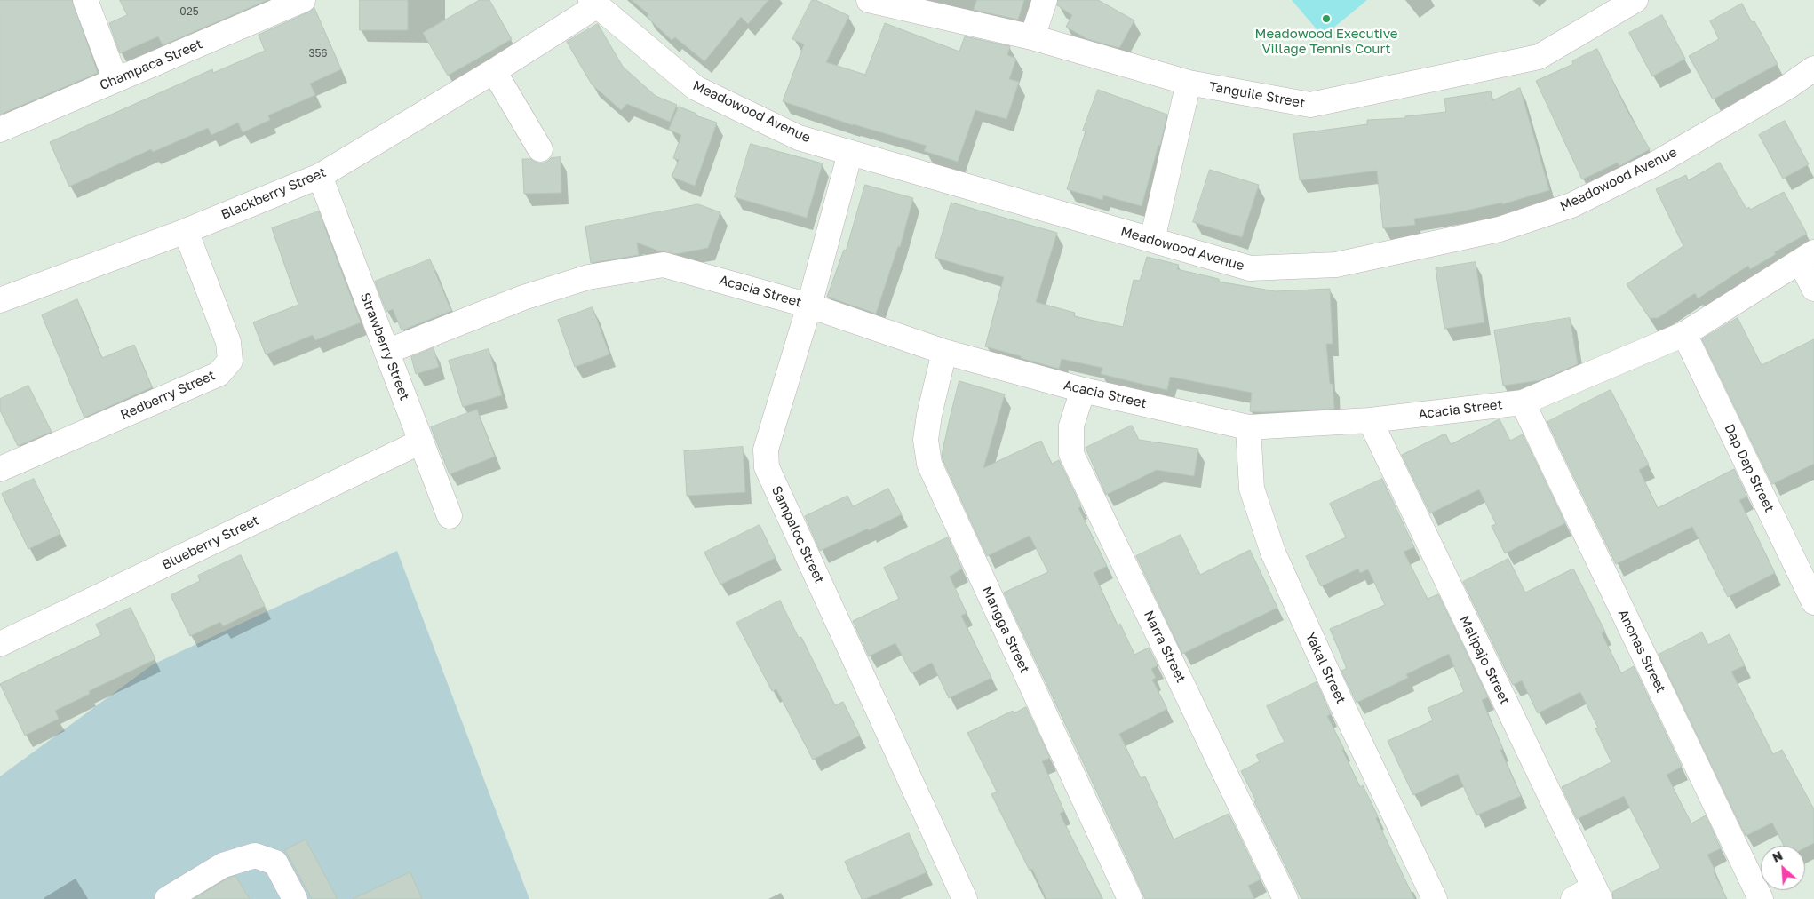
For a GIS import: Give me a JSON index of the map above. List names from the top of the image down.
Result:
{
  "streets": {
    "street": [
      "Champaca Street",
      "Tanguile Street",
      "Meadowood Avenue",
      "Blackberry Street",
      "Acacia Street",
      "Strawberry Street",
      "Redberry Street",
      "Dap Dap Street",
      "Sampaloc Street",
      "Blueberry Street",
      "Mangga Street",
      "Narra Street",
      "Anonas Street",
      "Malipajo Street",
      "Yakal Street"
    ]
  },
  "crossings": [
    ["Meadowood Avenue", "Blackberry Street"],
    ["Meadowood Avenue", "Sampaloc Street"],
    ["Blackberry Street", "Strawberry Street"],
    ["Blackberry Street", "Redberry Street"],
    ["Acacia Street", "Strawberry Street"],
    ["Acacia Street", "Dap Dap Street"],
    ["Acacia Street", "Sampaloc Street"],
    ["Acacia Street", "Mangga Street"],
    ["Acacia Street", "Narra Street"],
    ["Acacia Street", "Anonas Street"],
    ["Acacia Street", "Malipajo Street"],
    ["Acacia Street", "Yakal Street"],
    ["Strawberry Street", "Blueberry Street"]
  ],
  "places": ["Meadowood Executive Village Tennis Court"],
  "house_numbers": ["025", "356"],
  "north": "top left"
}
